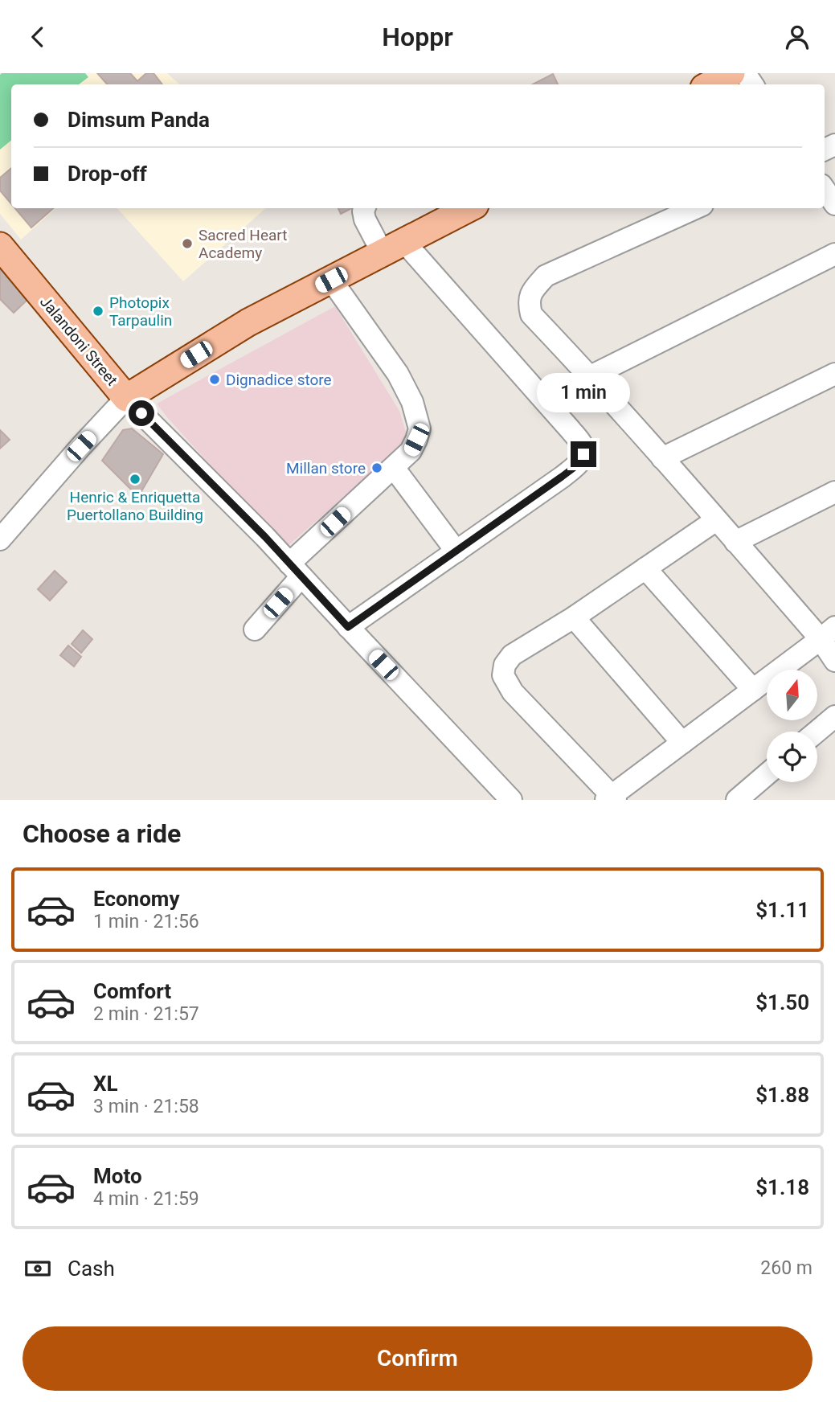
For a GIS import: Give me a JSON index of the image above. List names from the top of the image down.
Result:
{
  "streets": {
    "main road": ["Jalandoni Street"]
  },
  "places": [
    "Sacred Heart Academy",
    "Photopix Tarpaulin",
    "Dignadice store",
    "Millan store",
    "Henric & Enriquetta Puertollano Building"
  ],
  "north": "top",
  "page": {
    "header": "Hoppr",
    "banner": ["Dimsum Panda", "Drop-off"],
    "bubble": "1 min",
    "heading": "Choose a ride",
    "list": [
      {
        "name": "Economy",
        "note": "1 min · 21:56",
        "value": "$1.11"
      },
      {
        "name": "Comfort",
        "note": "2 min · 21:57",
        "value": "$1.50"
      },
      {
        "name": "XL",
        "note": "3 min · 21:58",
        "value": "$1.88"
      },
      {
        "name": "Moto",
        "note": "4 min · 21:59",
        "value": "$1.18"
      }
    ],
    "pay": ["Cash", "260 m"],
    "buttons": "Confirm"
  }
}
